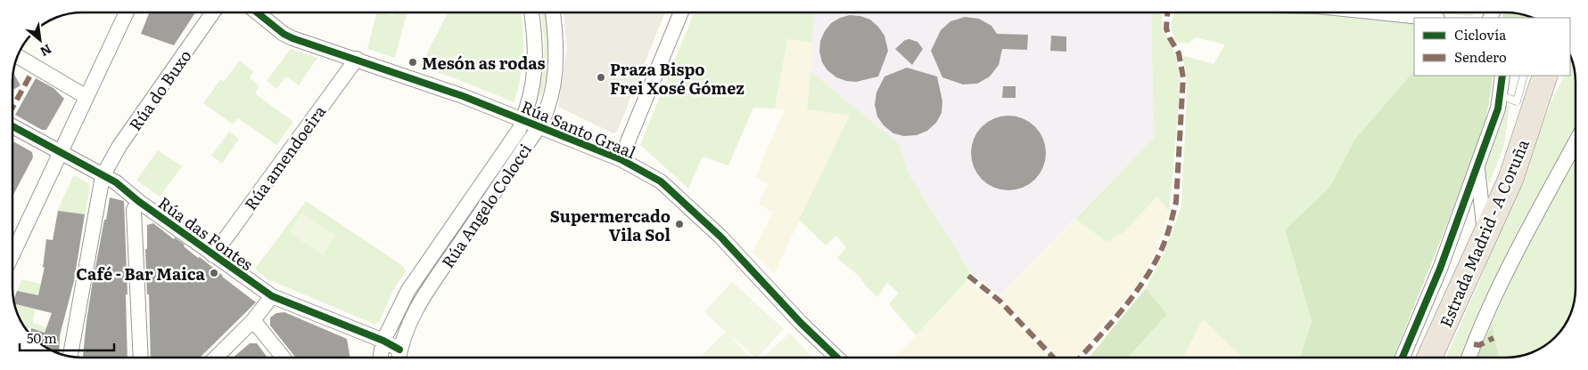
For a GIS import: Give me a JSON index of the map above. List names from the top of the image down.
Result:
{
  "streets": {
    "highway": ["Estrada Madrid - A Coruña"],
    "street": [
      "Rúa do Buxo",
      "Rúa Santo Graal",
      "Rúa amendoeira",
      "Rúa Angelo Colocci",
      "Rúa das Fontes"
    ]
  },
  "crossings": [
    ["Rúa do Buxo", "Rúa das Fontes"],
    ["Rúa Santo Graal", "Rúa amendoeira"],
    ["Rúa Santo Graal", "Rúa Angelo Colocci"],
    ["Rúa amendoeira", "Rúa das Fontes"],
    ["Rúa Angelo Colocci", "Rúa das Fontes"]
  ],
  "places": [
    "Mesón as rodas",
    "Praza Bispo Frei Xosé Gómez",
    "Supermercado Vila Sol",
    "Café - Bar Maica"
  ],
  "legend": ["Ciclovía", "Sendero"],
  "scale_bar": "50 m",
  "north": "bottom right"
}
